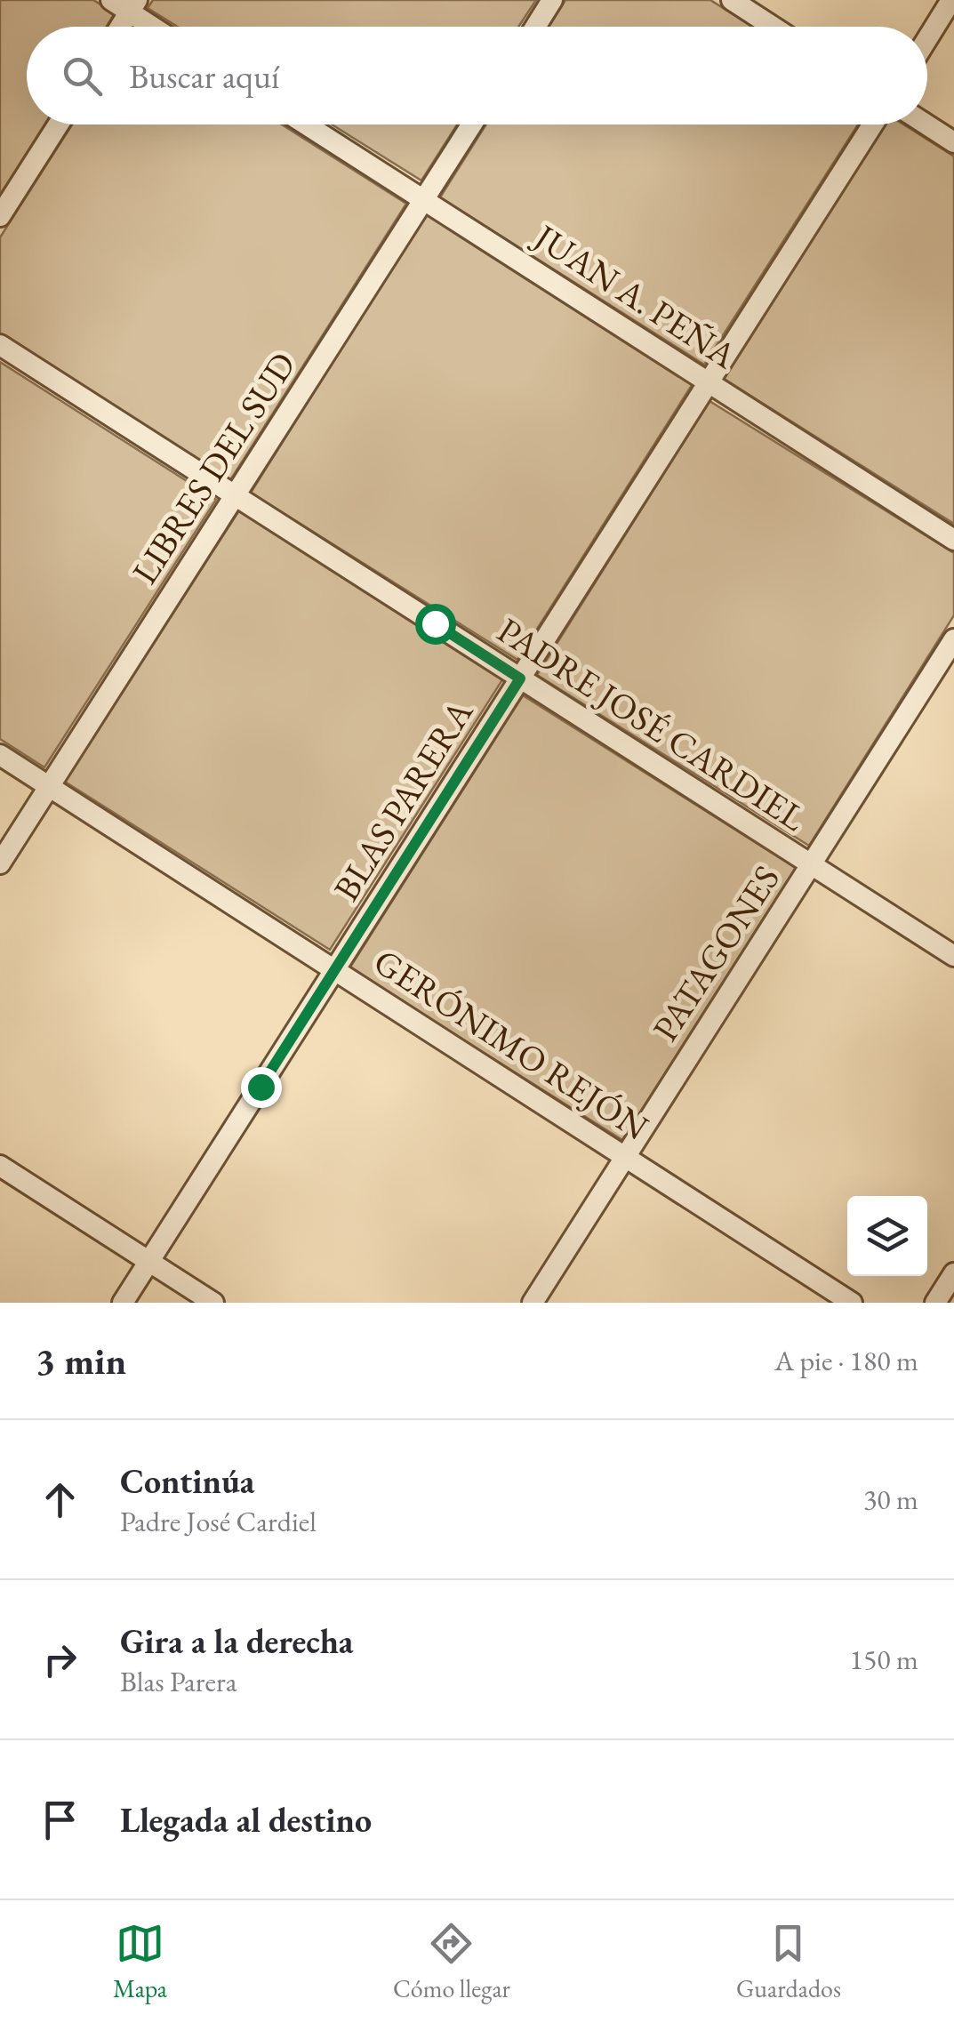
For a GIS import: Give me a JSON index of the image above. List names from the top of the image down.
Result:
{
  "streets": {
    "street": [
      "JUAN A. PEÑA",
      "LIBRES DEL SUD",
      "PADRE JOSÉ CARDIEL",
      "BLAS PARERA",
      "PATAGONES",
      "GERÓNIMO REJÓN"
    ]
  },
  "crossings": [
    ["JUAN A. PEÑA", "LIBRES DEL SUD"],
    ["JUAN A. PEÑA", "BLAS PARERA"],
    ["LIBRES DEL SUD", "PADRE JOSÉ CARDIEL"],
    ["LIBRES DEL SUD", "GERÓNIMO REJÓN"],
    ["PADRE JOSÉ CARDIEL", "BLAS PARERA"],
    ["PADRE JOSÉ CARDIEL", "PATAGONES"],
    ["BLAS PARERA", "GERÓNIMO REJÓN"],
    ["PATAGONES", "GERÓNIMO REJÓN"]
  ],
  "page": {
    "search": "Buscar aquí",
    "heading": ["3 min", "A pie · 180 m"],
    "list": [
      ["Continúa", "Padre José Cardiel", "30 m"],
      ["Gira a la derecha", "Blas Parera", "150 m"],
      "Llegada al destino"
    ],
    "nav": ["Mapa", "Cómo llegar", "Guardados"]
  }
}
